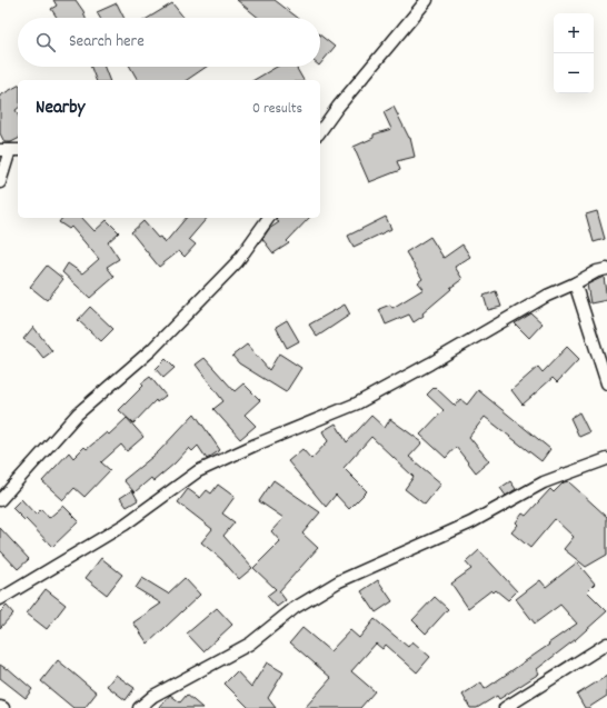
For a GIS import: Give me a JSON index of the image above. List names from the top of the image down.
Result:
{
  "page": {
    "map_buttons": ["+", "−"],
    "search": "Search here",
    "heading": ["Nearby", "0 results"]
  }
}
